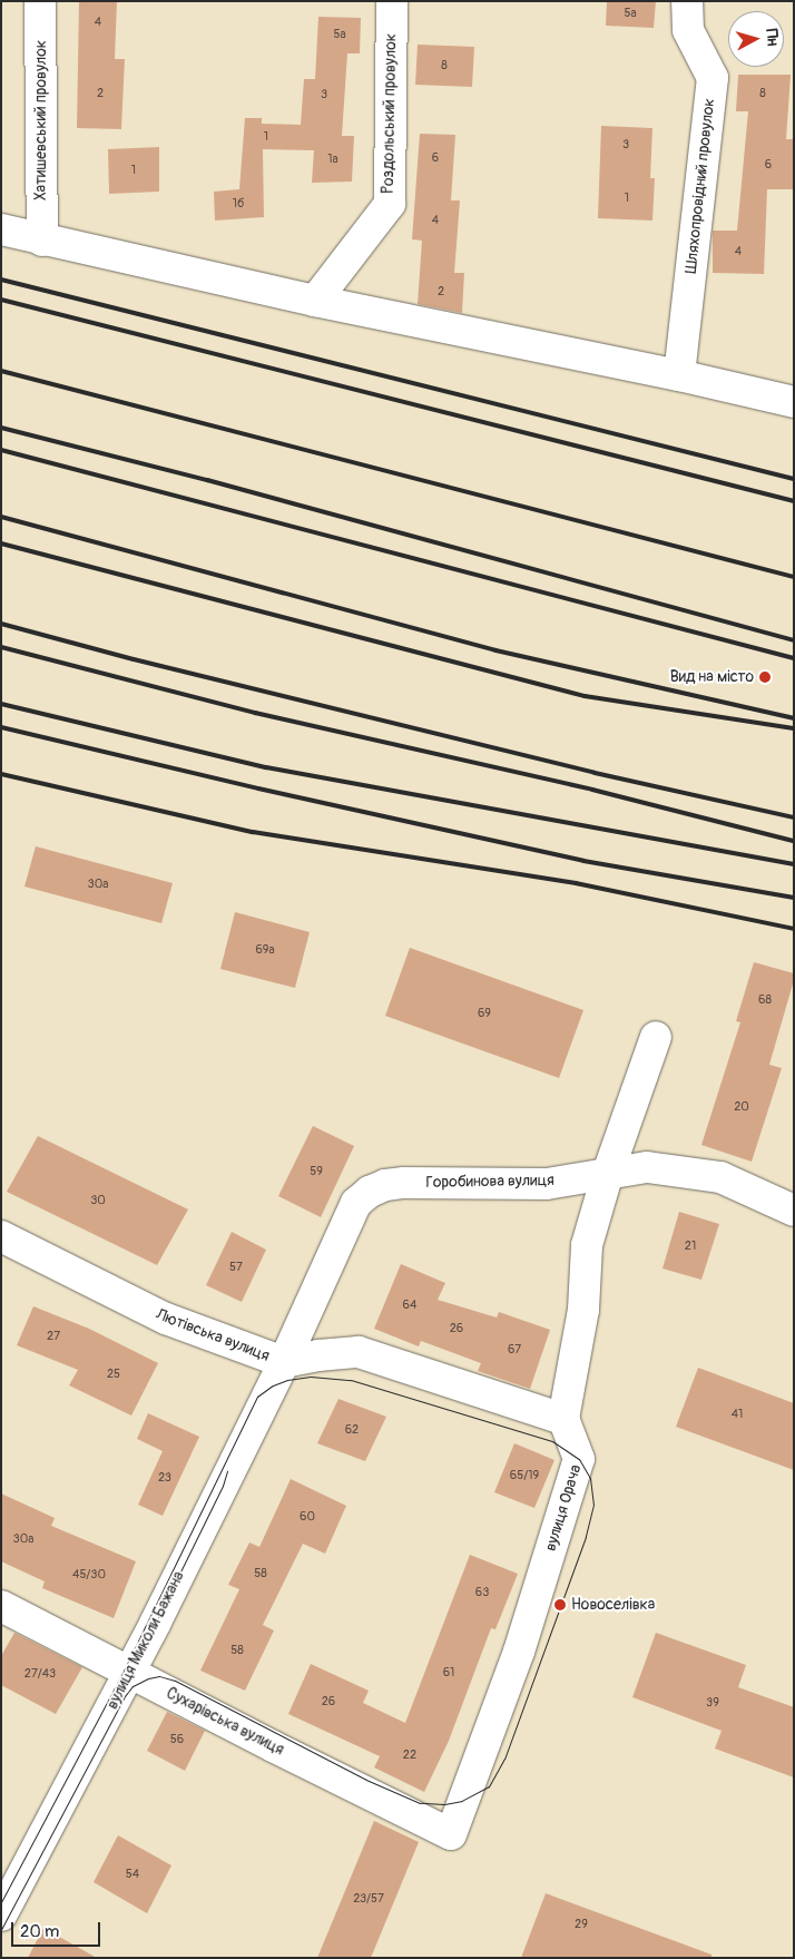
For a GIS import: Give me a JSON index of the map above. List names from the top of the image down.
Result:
{
  "streets": {
    "street": [
      "Роздольський провулок",
      "Хатишевський провулок",
      "Шляхопровідний провулок",
      "Горобинова вулиця",
      "Лютівська вулиця",
      "вулиця Орача",
      "вулиця Миколи Бажана",
      "Сухарівська вулиця"
    ]
  },
  "crossings": [
    ["Горобинова вулиця", "Лютівська вулиця"],
    ["Горобинова вулиця", "вулиця Миколи Бажана"],
    ["Лютівська вулиця", "вулиця Орача"],
    ["Лютівська вулиця", "вулиця Миколи Бажана"],
    ["вулиця Орача", "Сухарівська вулиця"],
    ["вулиця Миколи Бажана", "Сухарівська вулиця"]
  ],
  "places": ["Вид на місто", "Новоселівка"],
  "house_numbers": [
    "5а",
    "4",
    "5а",
    "8",
    "2",
    "8",
    "3",
    "1",
    "3",
    "6",
    "1а",
    "6",
    "1",
    "1",
    "1б",
    "4",
    "4",
    "2",
    "30а",
    "69а",
    "68",
    "69",
    "20",
    "59",
    "30",
    "21",
    "57",
    "64",
    "26",
    "27",
    "67",
    "25",
    "41",
    "62",
    "65/19",
    "23",
    "60",
    "30а",
    "58",
    "45/30",
    "63",
    "58",
    "61",
    "27/43",
    "26",
    "39",
    "56",
    "22",
    "54",
    "23/57",
    "29"
  ],
  "scale_bar": "20 m",
  "north": "right"
}
